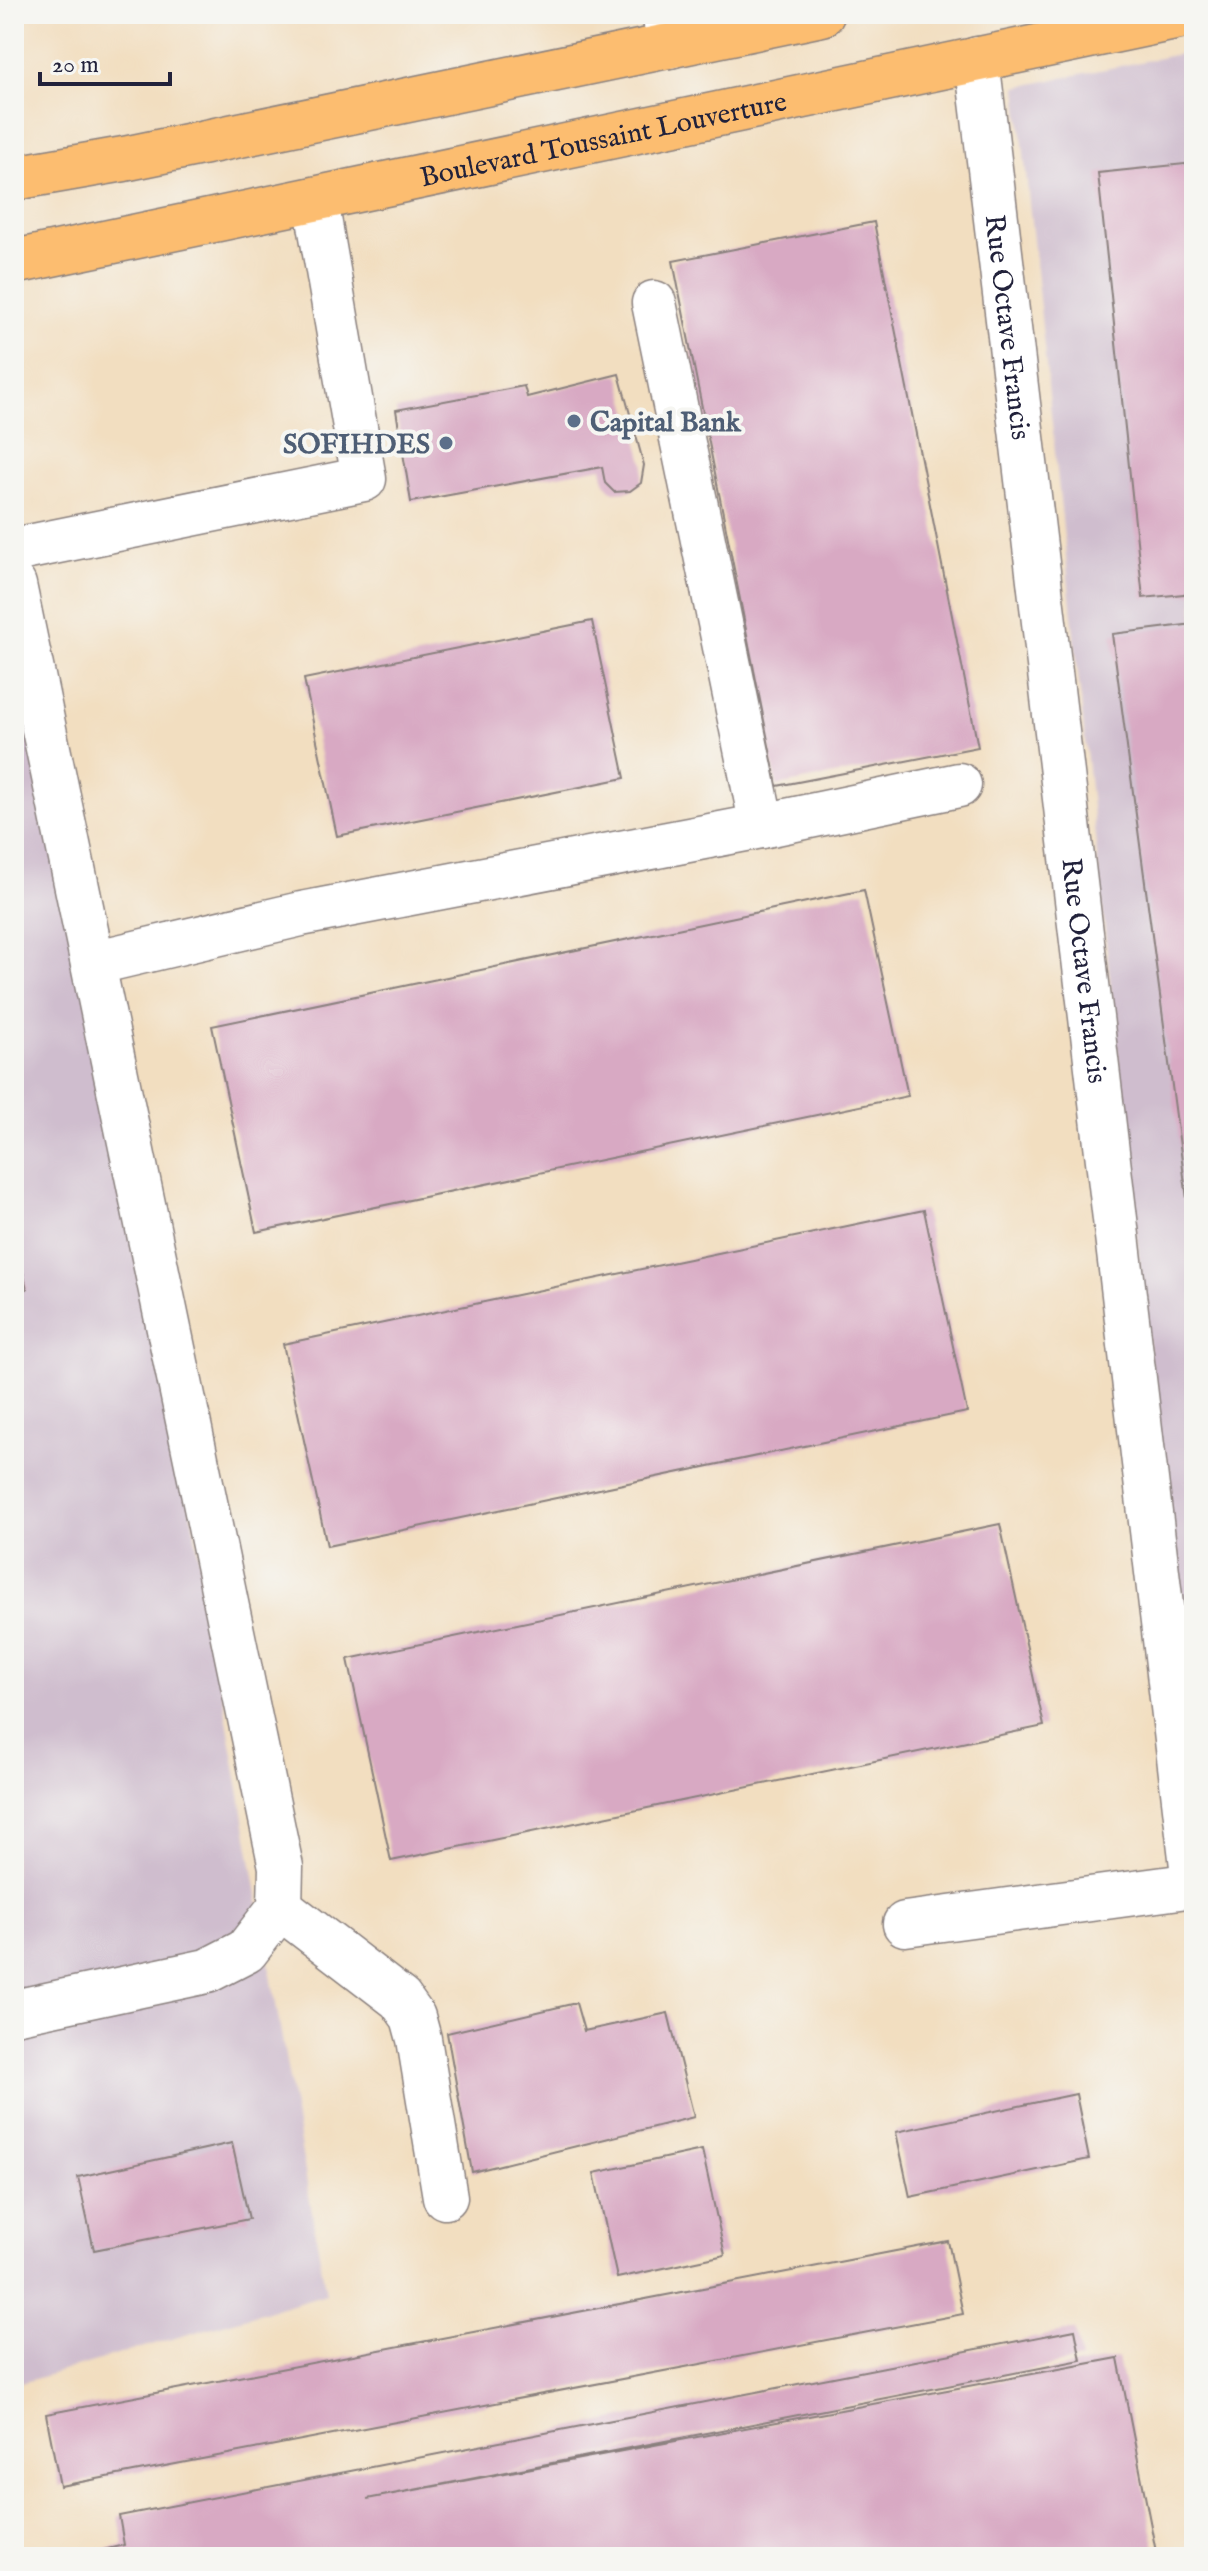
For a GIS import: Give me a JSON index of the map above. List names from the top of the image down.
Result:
{
  "streets": {
    "main road": ["Boulevard Toussaint Louverture"],
    "street": ["Rue Octave Francis"]
  },
  "crossings": [
    ["Boulevard Toussaint Louverture", "Rue Octave Francis"]
  ],
  "places": ["Capital Bank", "SOFIHDES"],
  "scale_bar": "20 m"
}
